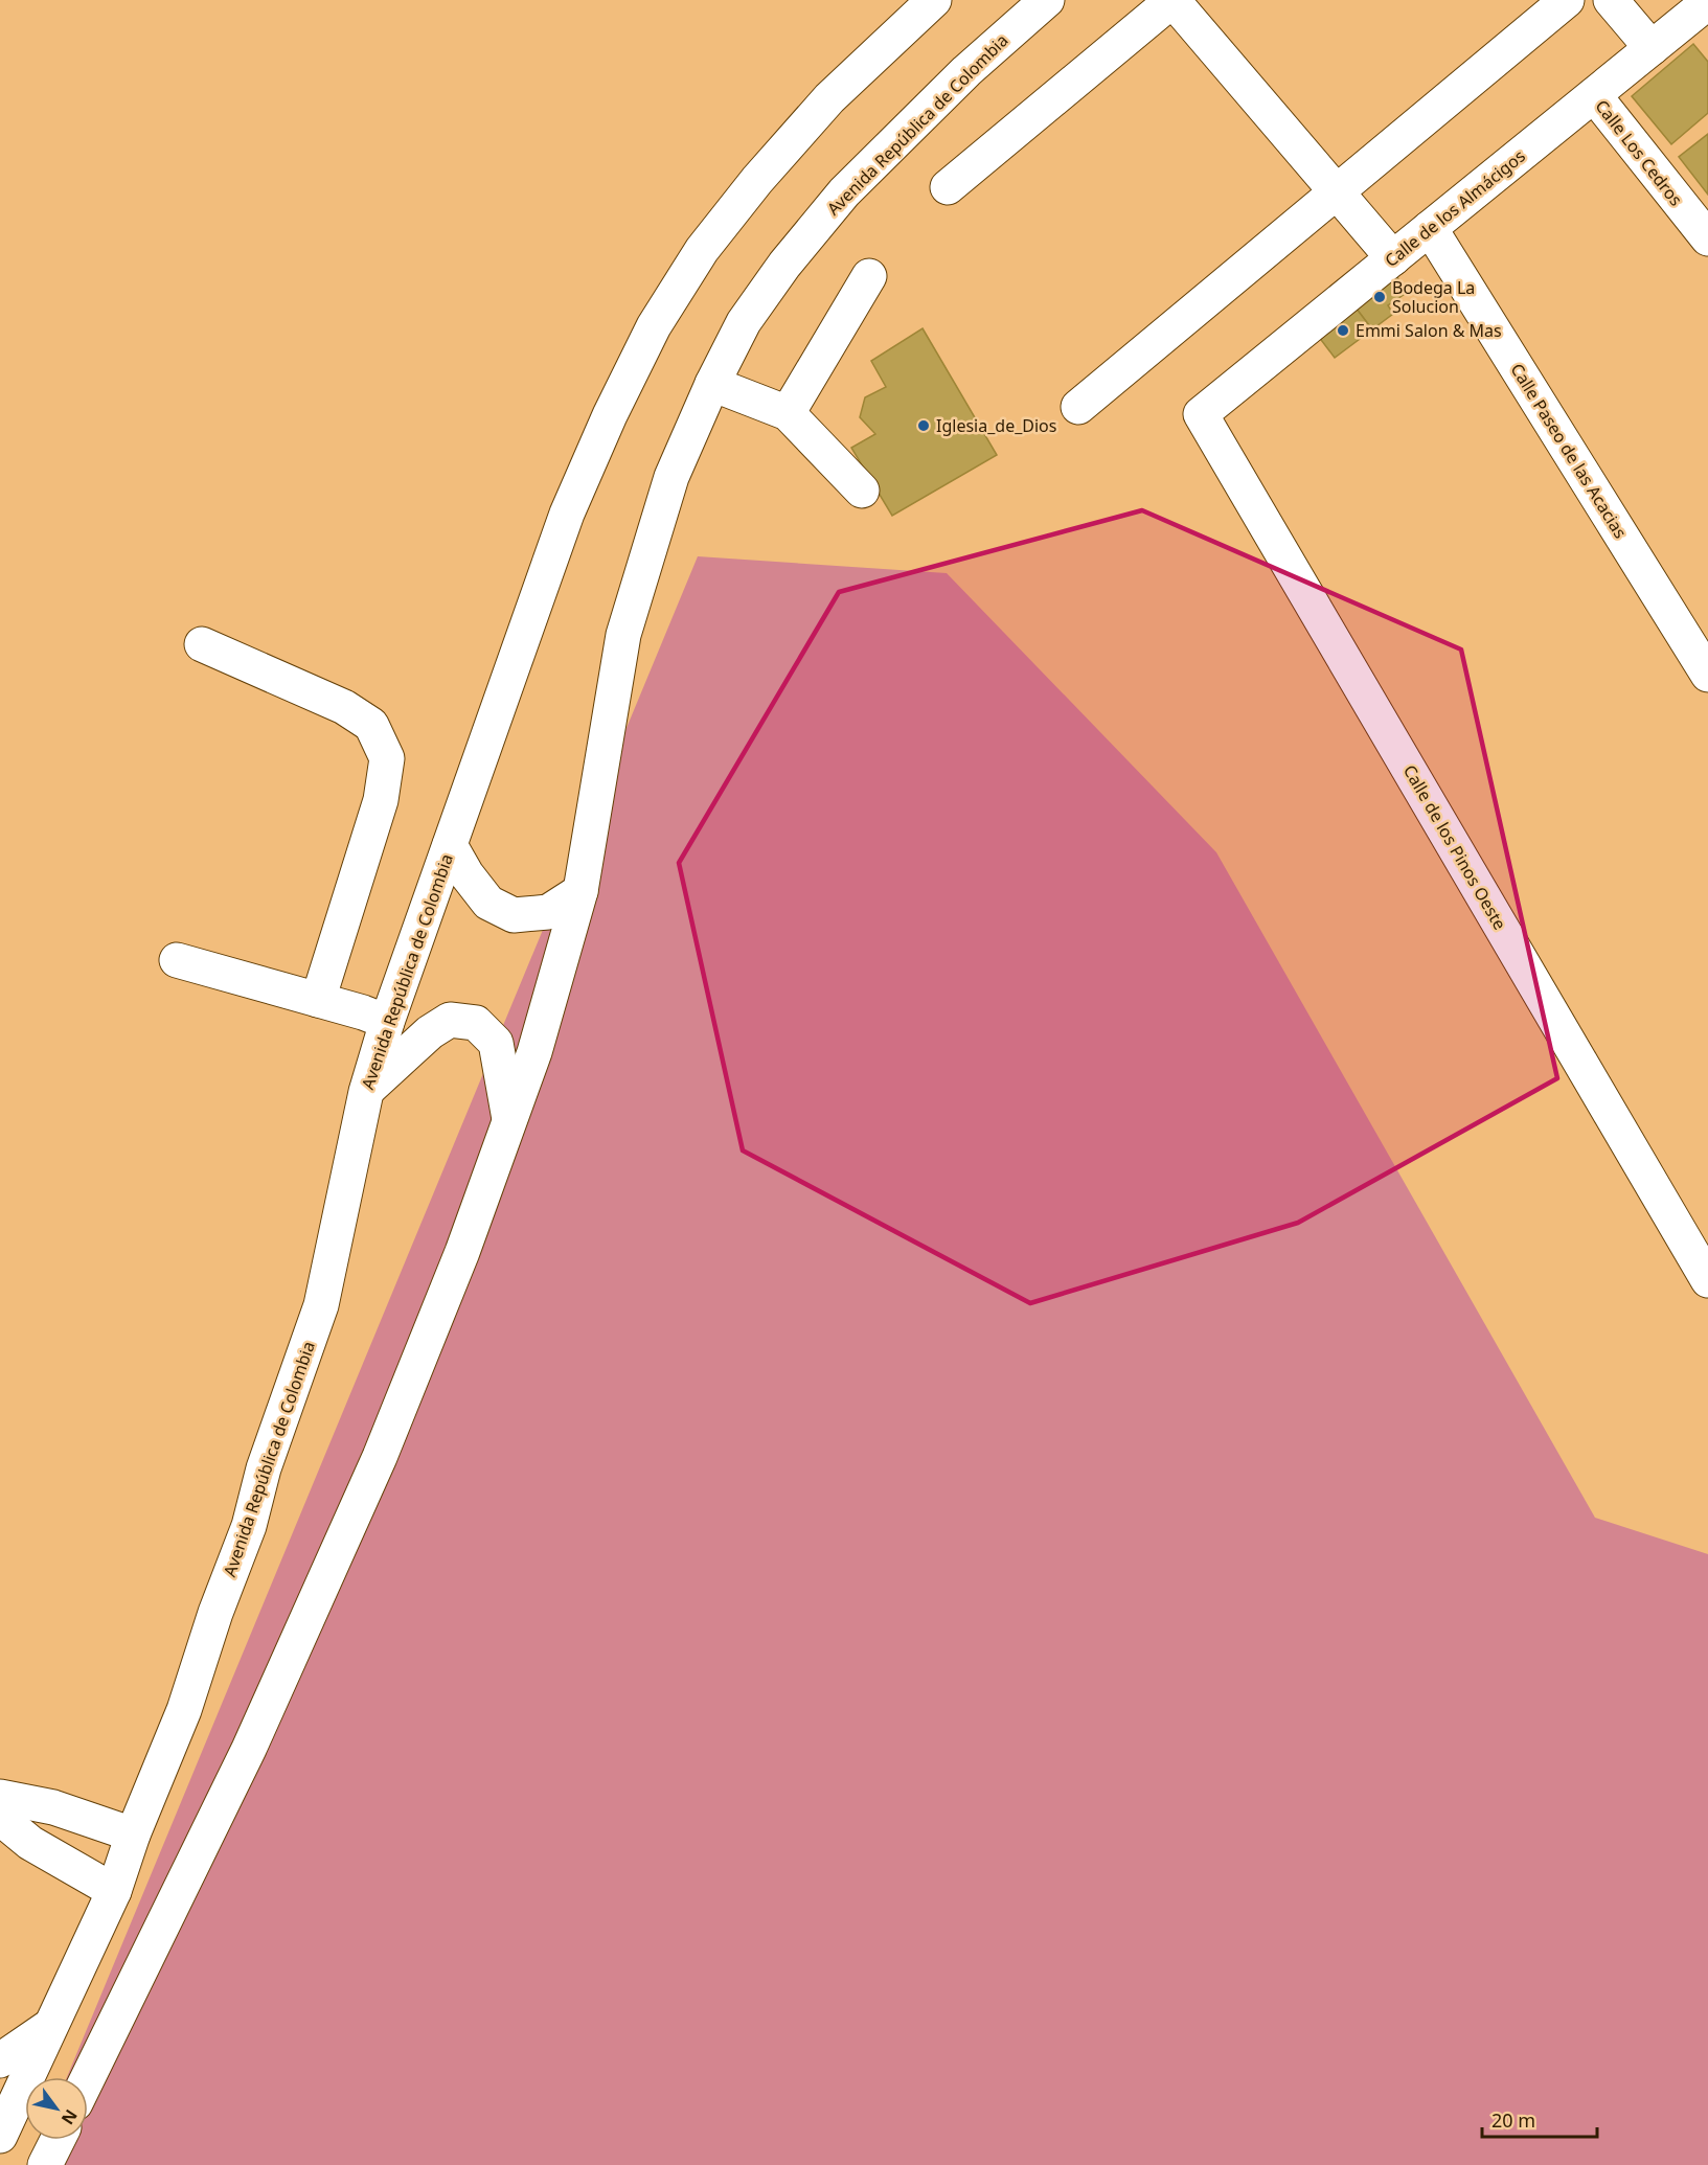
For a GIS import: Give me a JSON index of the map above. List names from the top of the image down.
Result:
{
  "streets": {
    "main road": [
      "Avenida República de Colombia",
      "Calle Los Cedros",
      "Calle de los Almácigos",
      "Calle Paseo de las Acacias",
      "Calle de los Pinos Oeste"
    ]
  },
  "crossings": [
    ["Calle Los Cedros", "Calle de los Almácigos"],
    ["Calle de los Almácigos", "Calle Paseo de las Acacias"],
    ["Calle de los Almácigos", "Calle de los Pinos Oeste"]
  ],
  "places": ["Bodega La Solucion", "Emmi Salon & Mas", "Iglesia_de_Dios"],
  "scale_bar": "20 m",
  "north": "bottom right"
}
